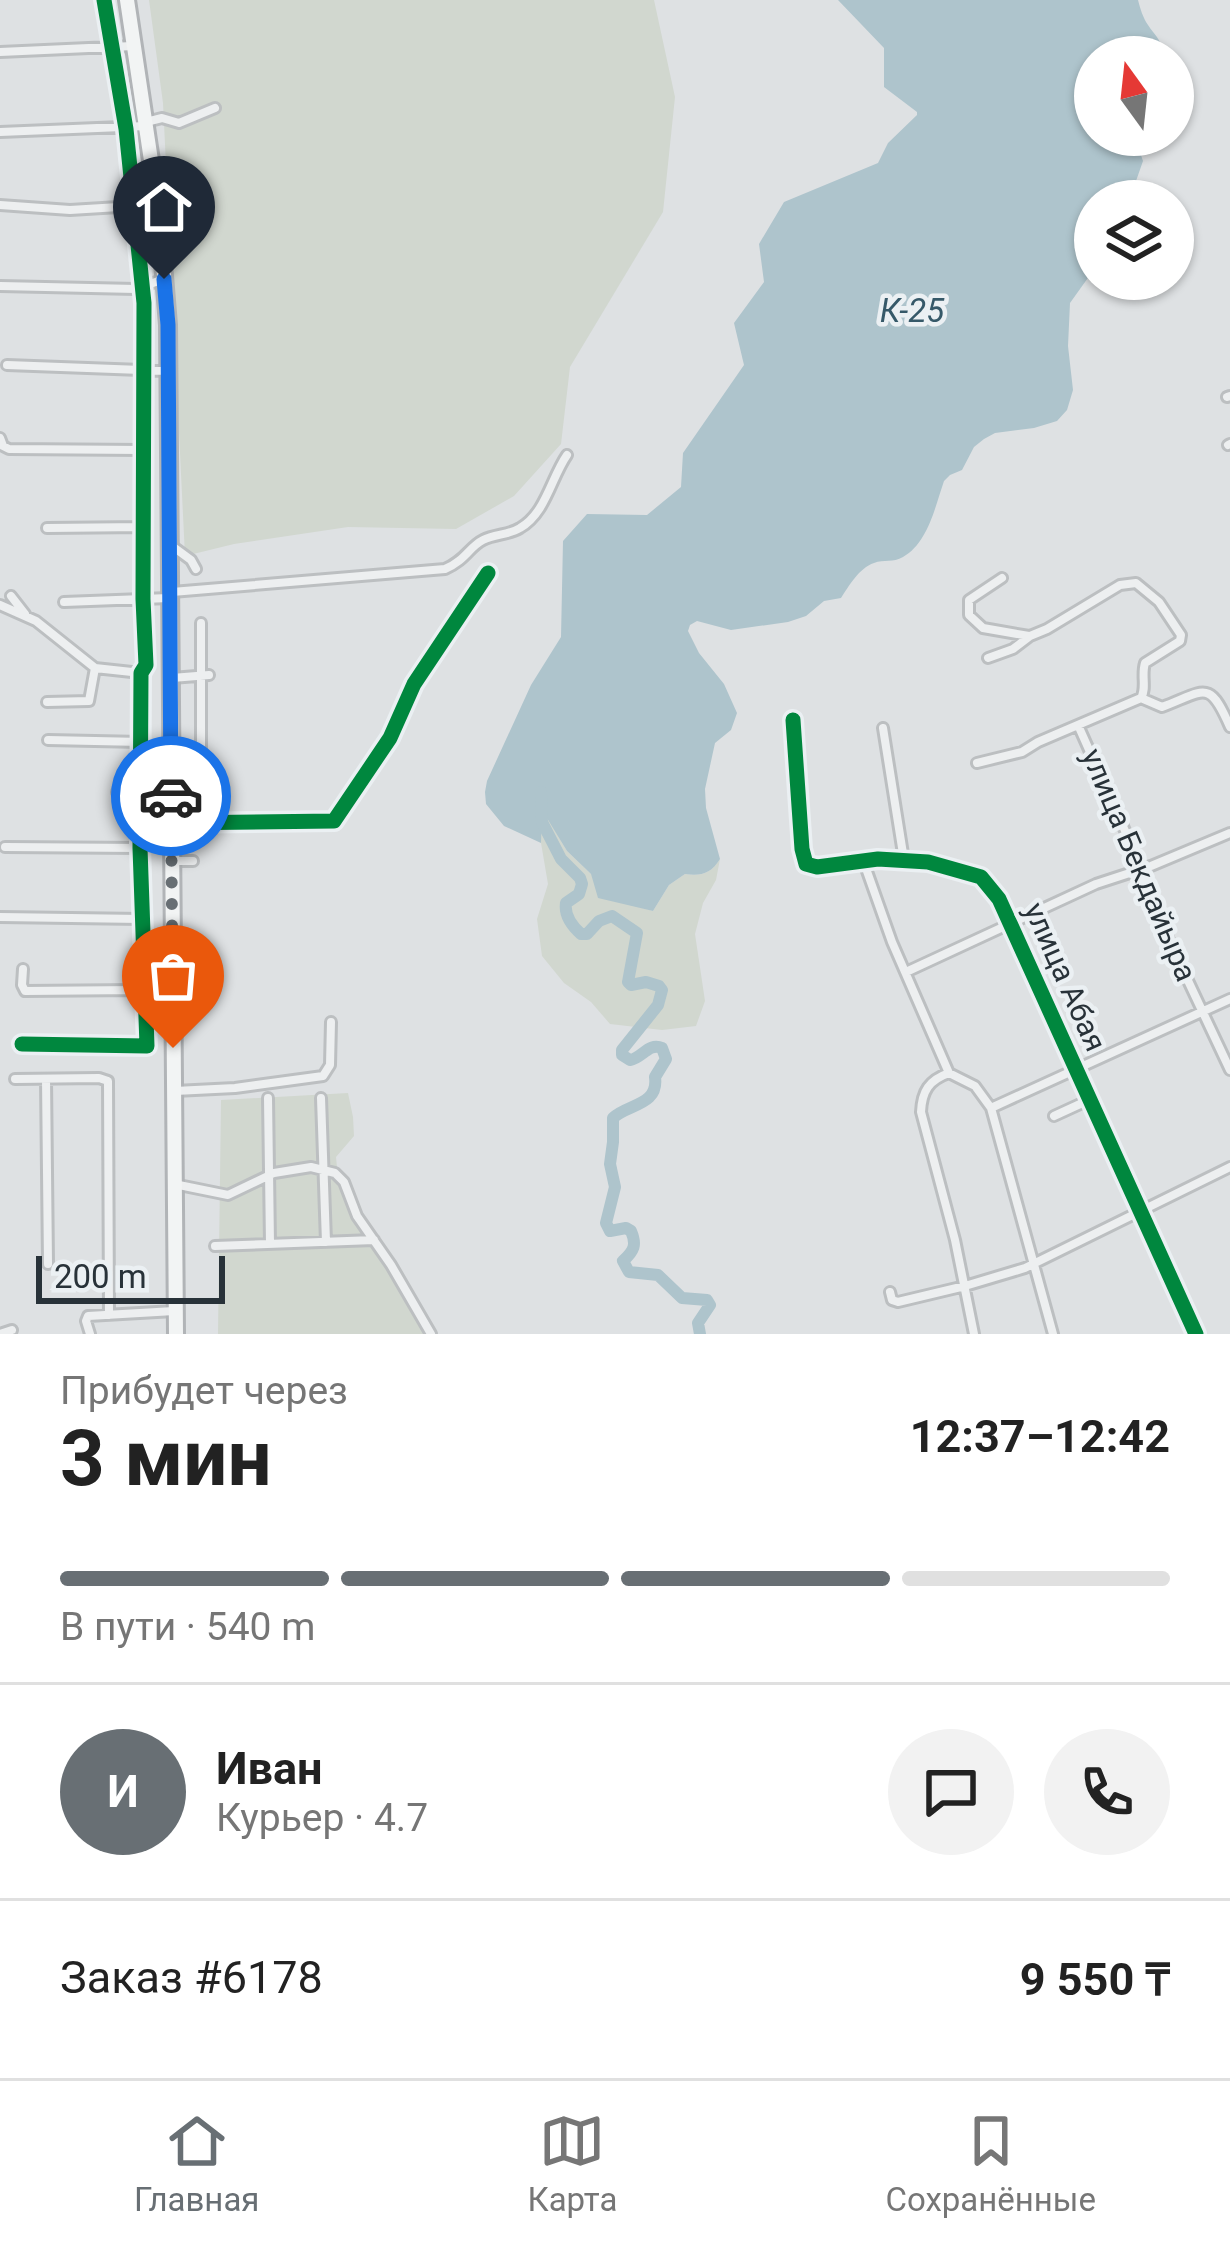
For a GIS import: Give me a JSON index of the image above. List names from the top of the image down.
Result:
{
  "streets": {
    "street": ["улица Бекдайыра", "улица Абая"]
  },
  "water": ["К-25"],
  "scale_bar": "200 m",
  "north": "top",
  "page": {
    "scale": "200 m",
    "heading": ["3 мин", "Прибудет через", "12:37–12:42"],
    "panel": [
      "Иван",
      "Курьер · 4.7",
      "Заказ #6178",
      "9 550 ₸"
    ],
    "bar": "В пути · 540 m",
    "round": "И",
    "tabs": ["Главная", "Карта", "Сохранённые"]
  }
}
